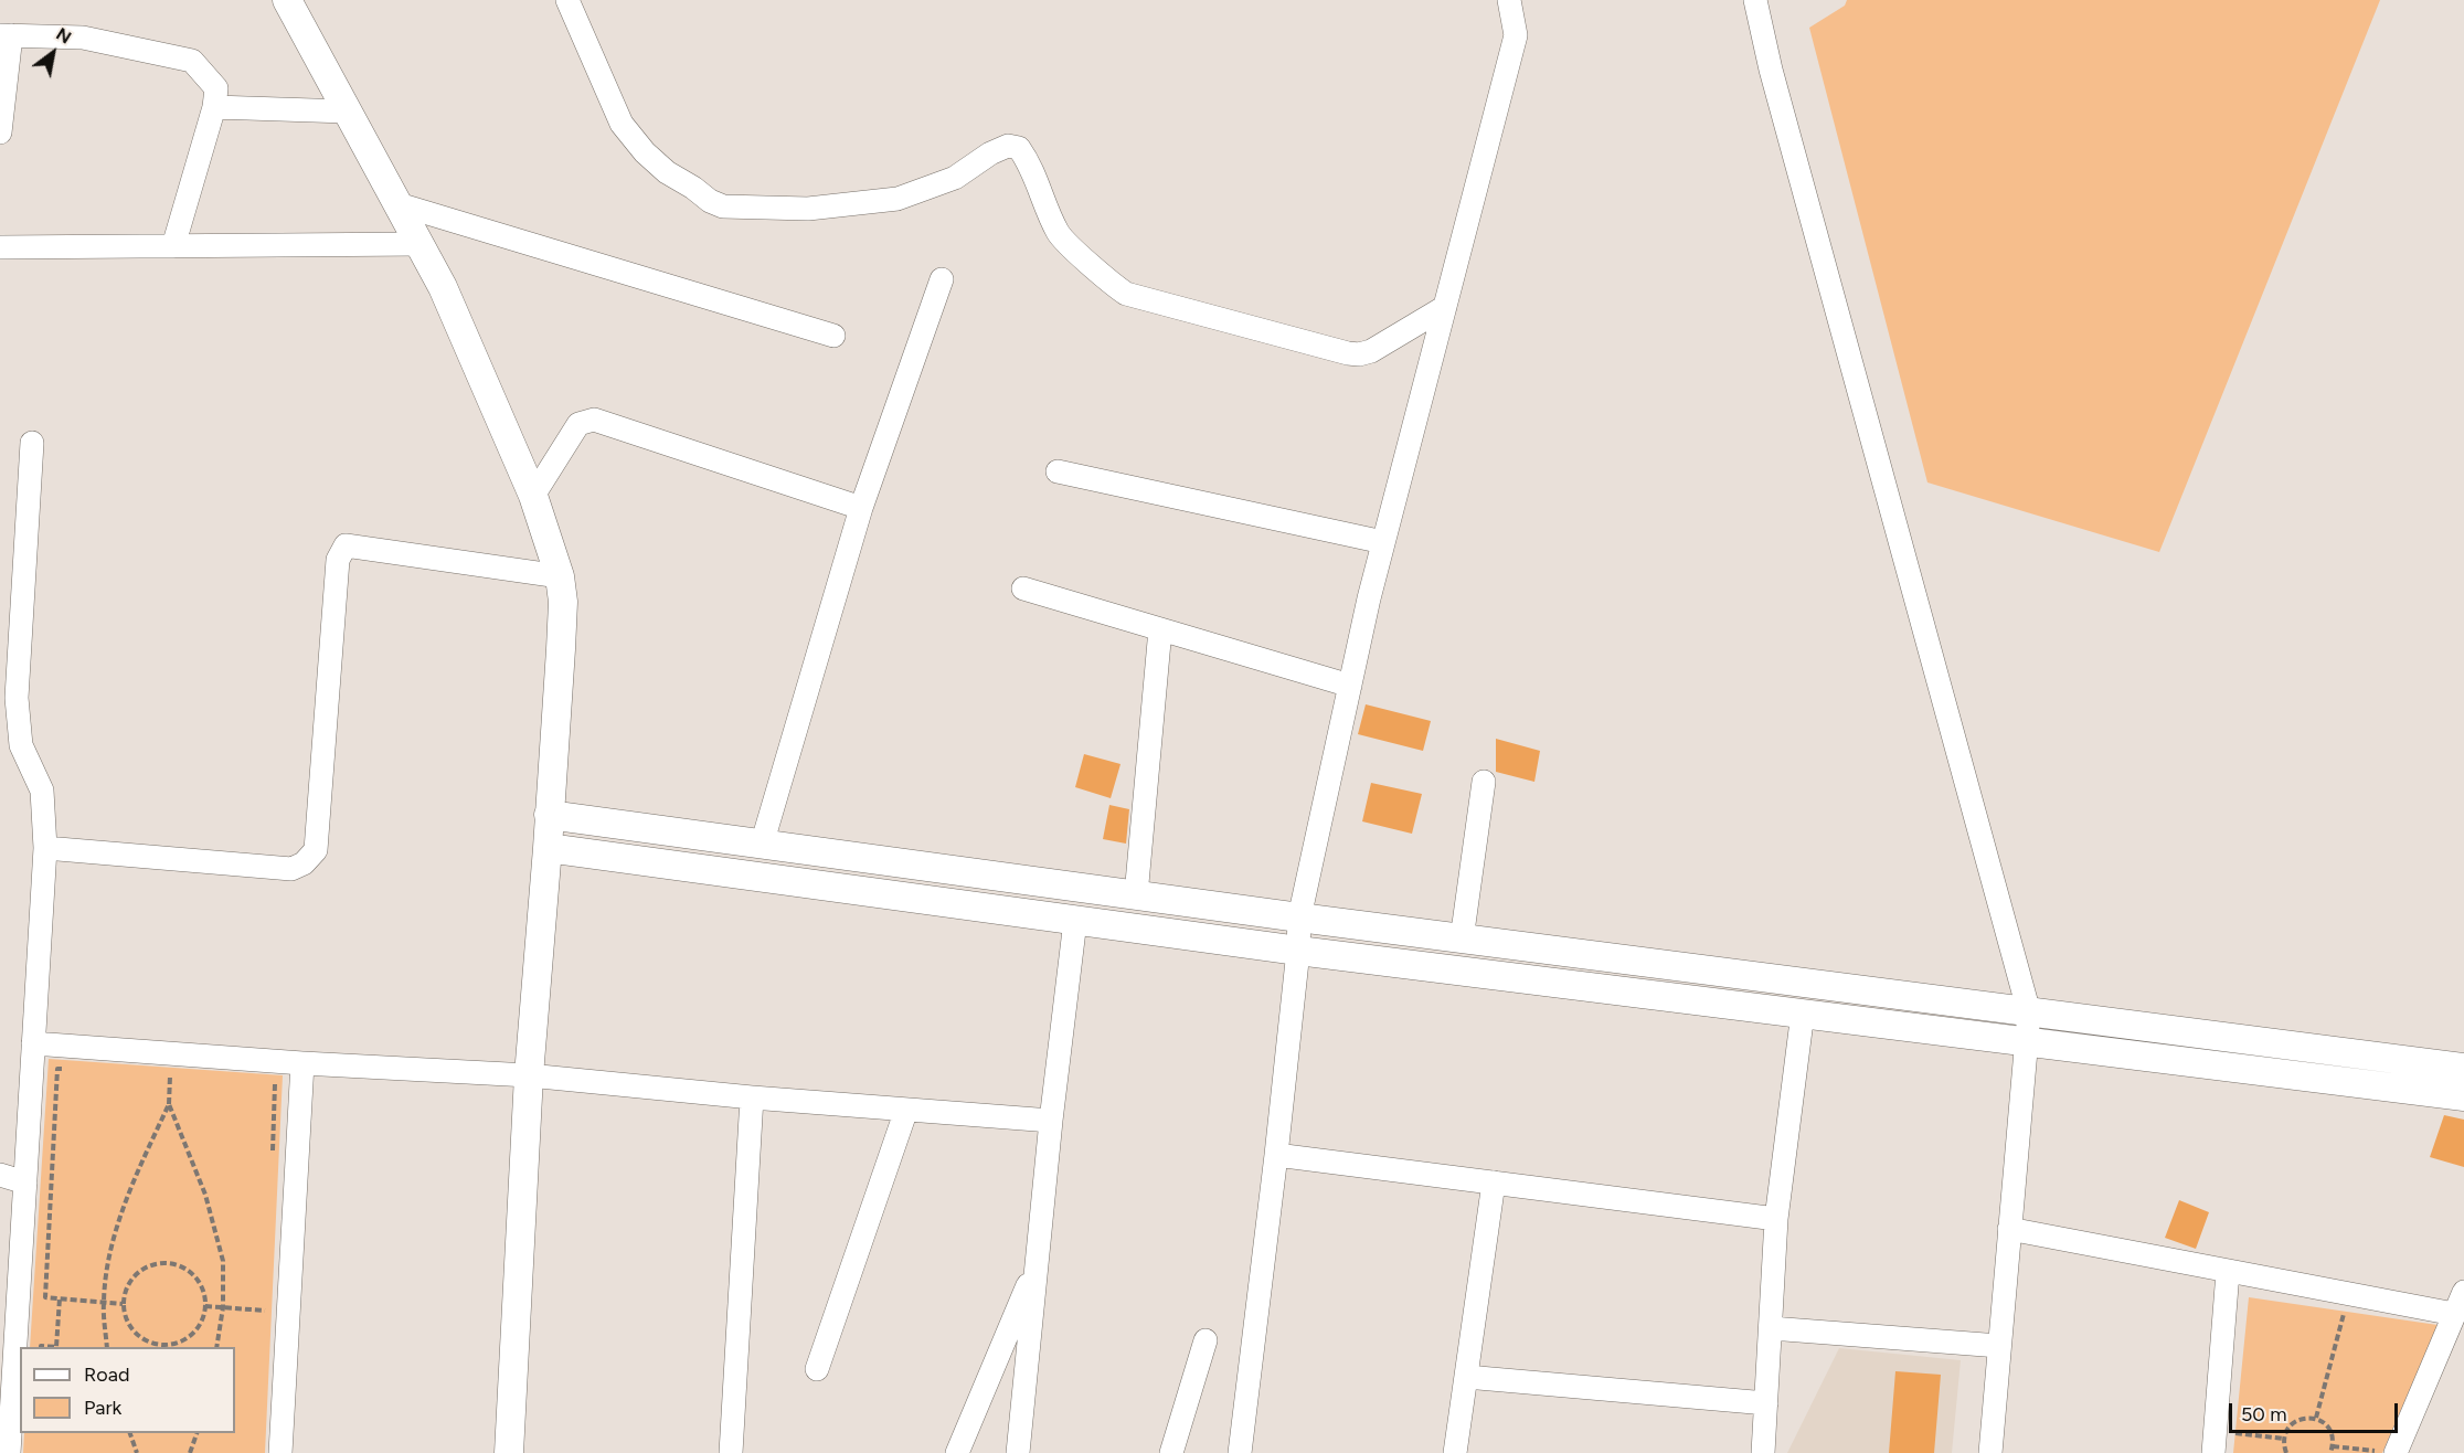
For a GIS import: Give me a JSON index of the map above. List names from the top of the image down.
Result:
{
  "legend": ["Road", "Park"],
  "scale_bar": "50 m",
  "north": "top right"
}
